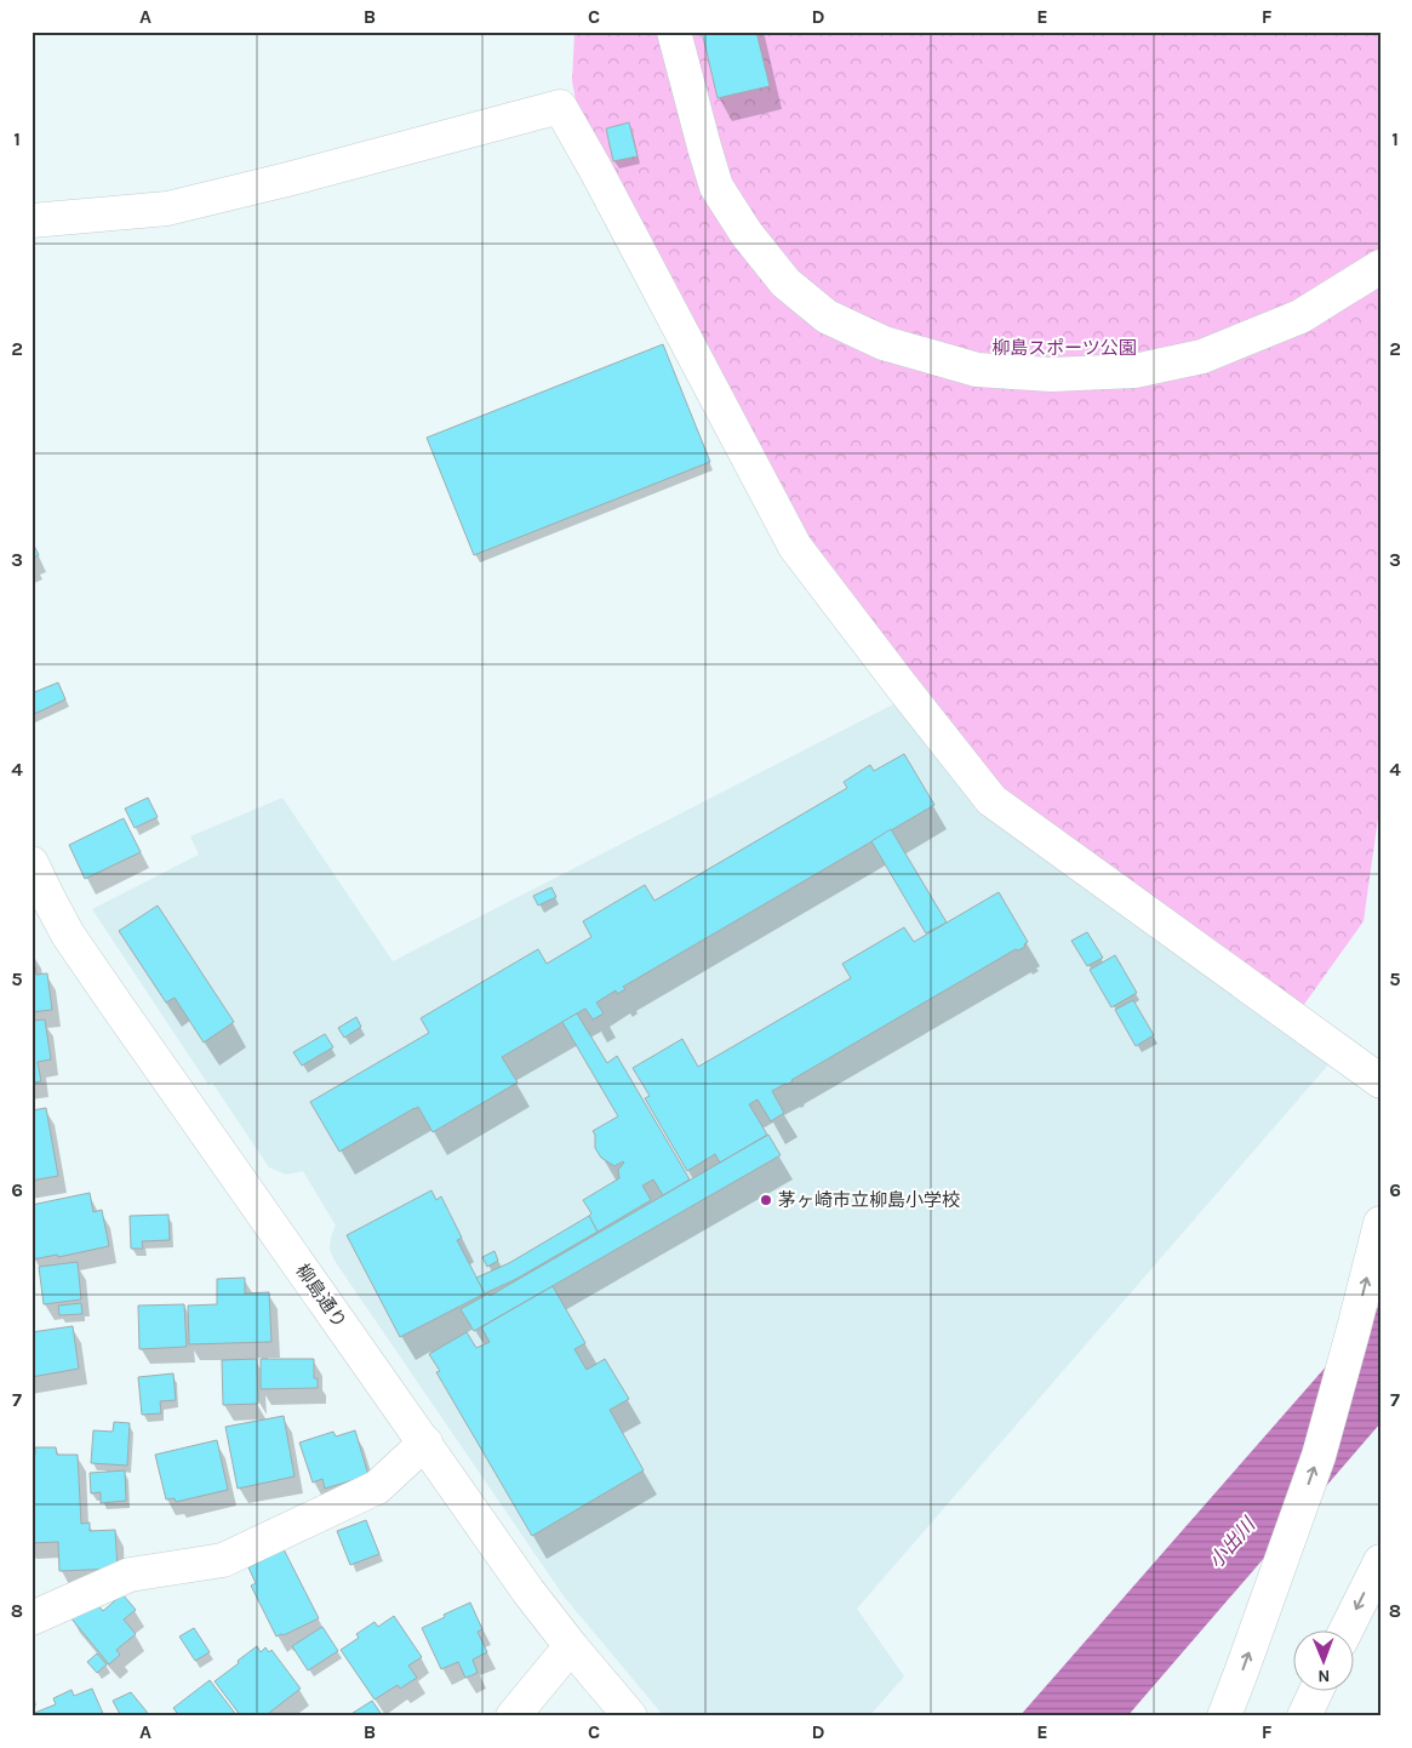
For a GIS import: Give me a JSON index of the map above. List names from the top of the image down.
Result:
{
  "streets": {
    "main road": ["柳島通り"]
  },
  "water": ["小出川"],
  "parks": ["柳島スポーツ公園"],
  "places": ["茅ヶ崎市立柳島小学校"],
  "north": "bottom",
  "grid": {
    "columns": [
      "A",
      "B",
      "C",
      "D",
      "E",
      "F"
    ],
    "rows": [
      "1",
      "2",
      "3",
      "4",
      "5",
      "6",
      "7",
      "8"
    ]
  }
}
